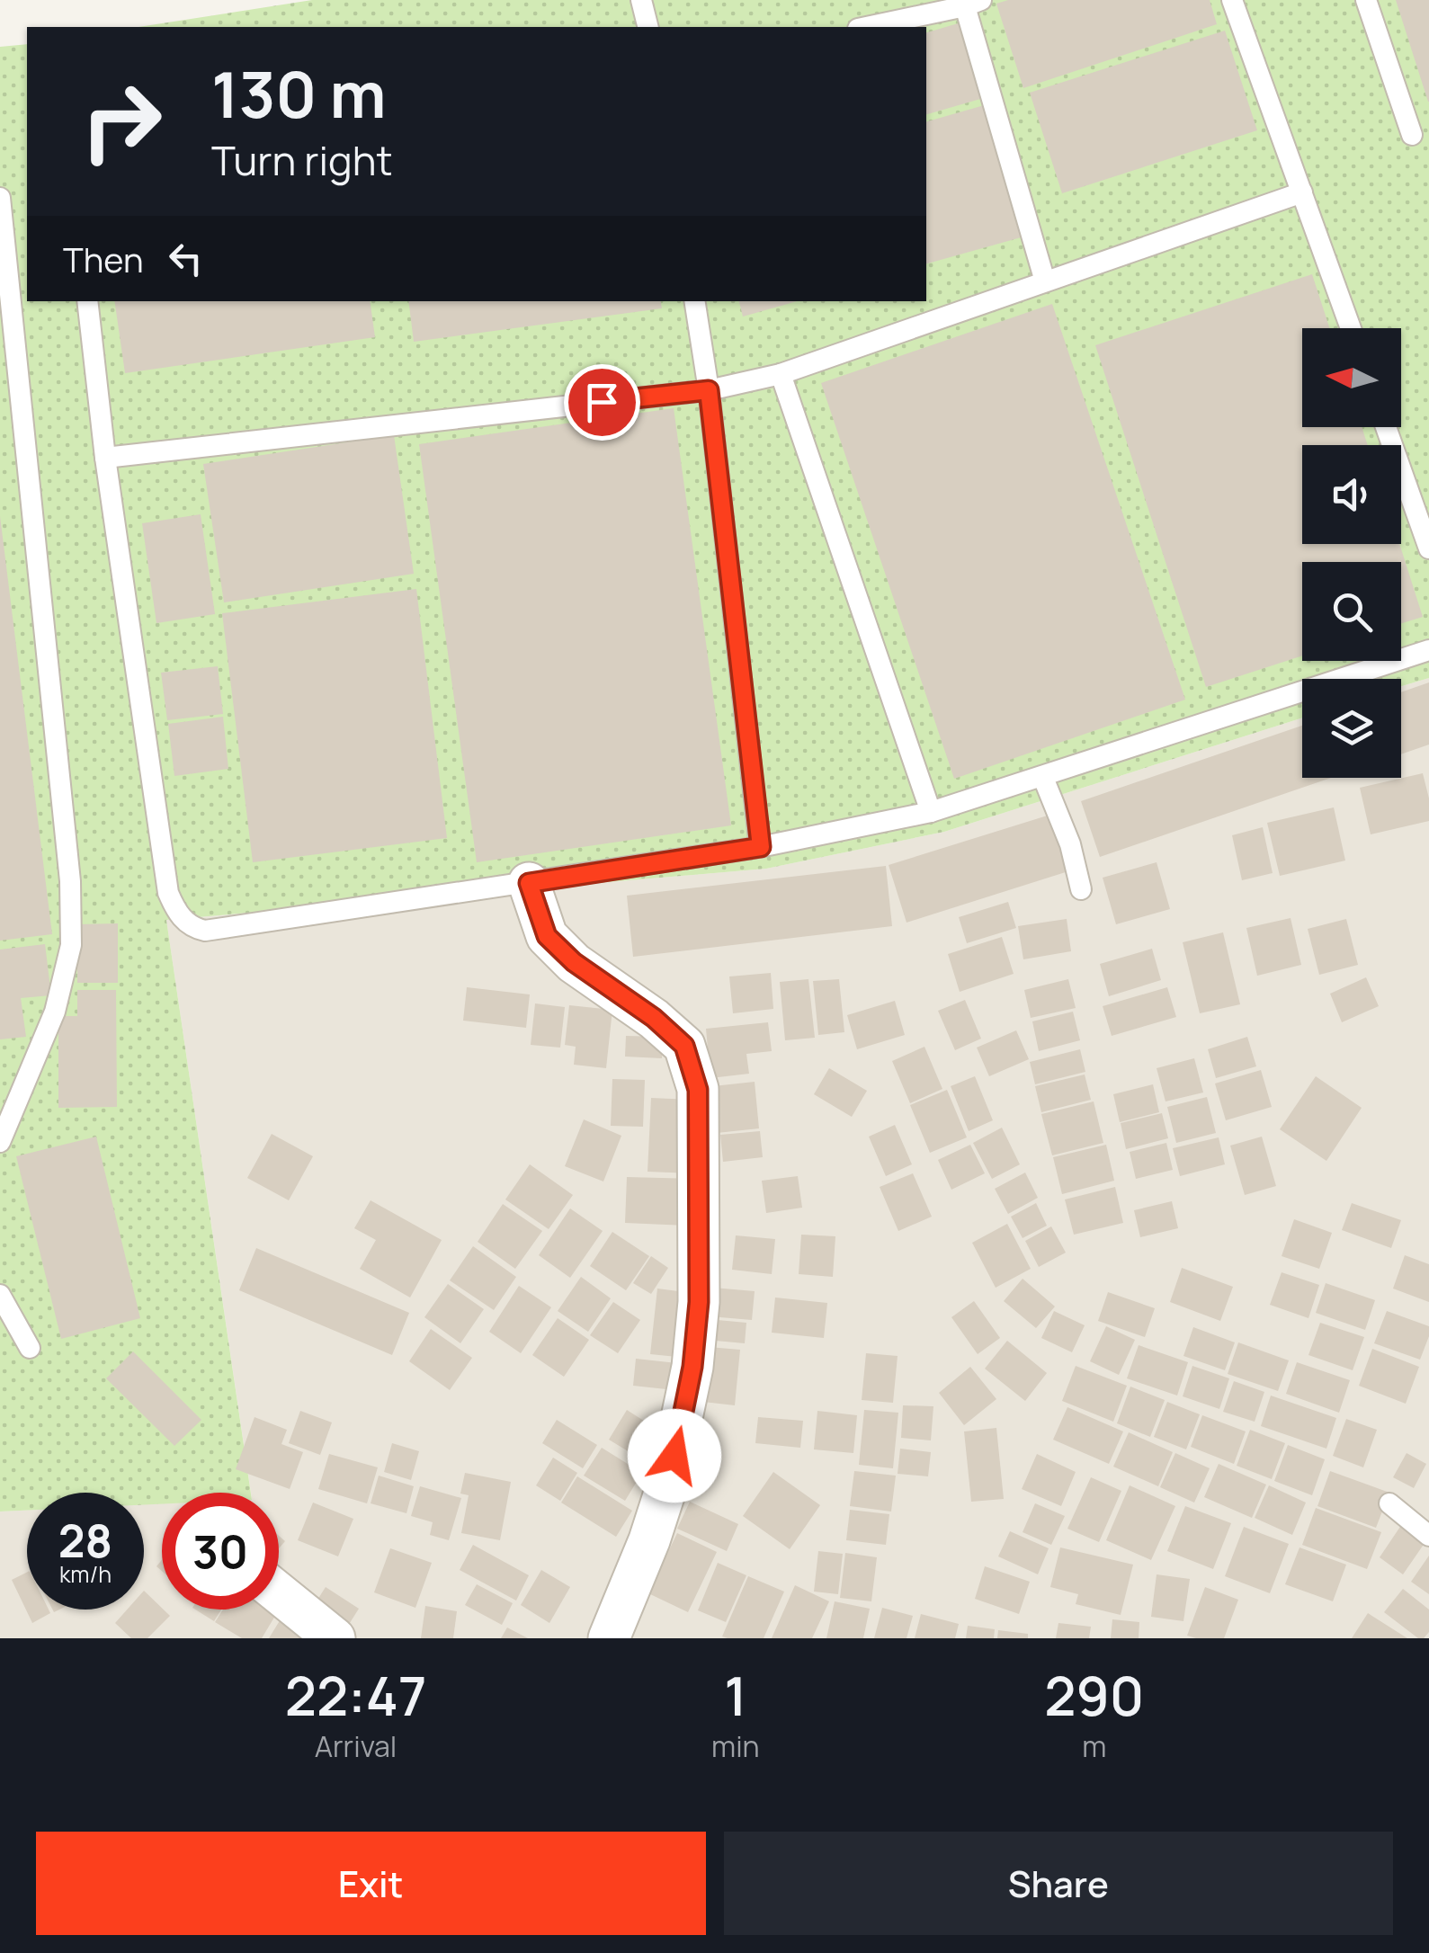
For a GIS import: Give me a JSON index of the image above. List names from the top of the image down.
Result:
{
  "north": "left",
  "page": {
    "turn": ["130 m", "Turn right"],
    "then": "Then",
    "speed": "28 km/h",
    "limit": "30",
    "eta": [
      "22:47",
      "Arrival",
      "1",
      "min",
      "290",
      "m"
    ],
    "buttons": ["Exit", "Share"]
  }
}
